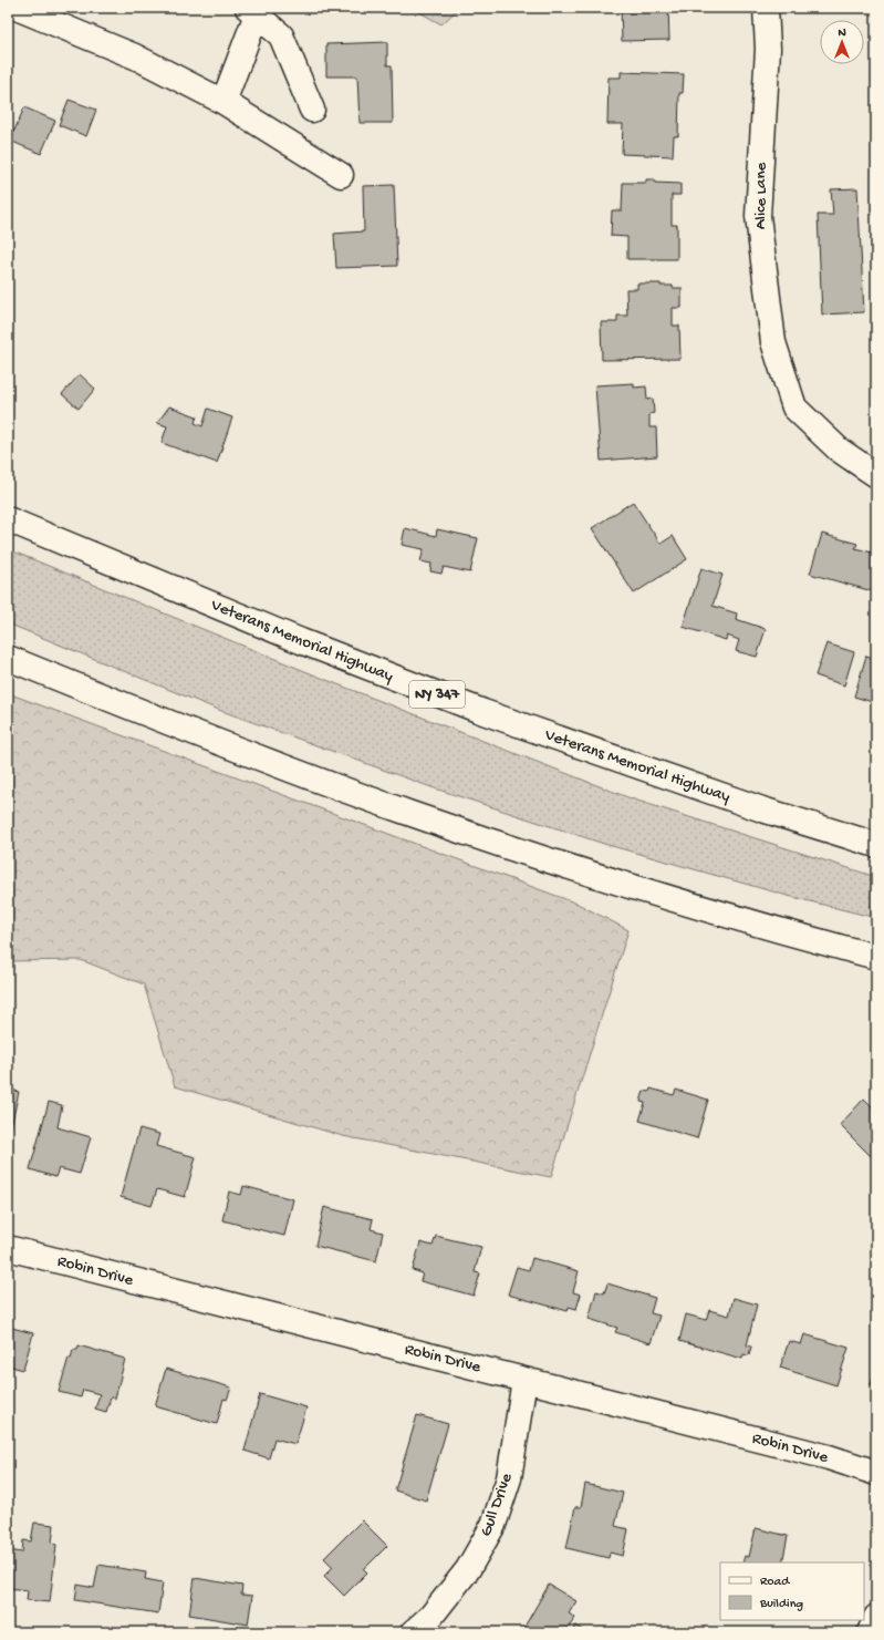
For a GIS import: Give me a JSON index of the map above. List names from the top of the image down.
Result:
{
  "streets": {
    "main road": [
      "Alice Lane",
      "Veterans Memorial Highway",
      "NY 347",
      "Robin Drive",
      "Gull Drive"
    ]
  },
  "crossings": [
    ["Robin Drive", "Gull Drive"]
  ],
  "legend": ["Road", "Building"],
  "north": "top"
}
